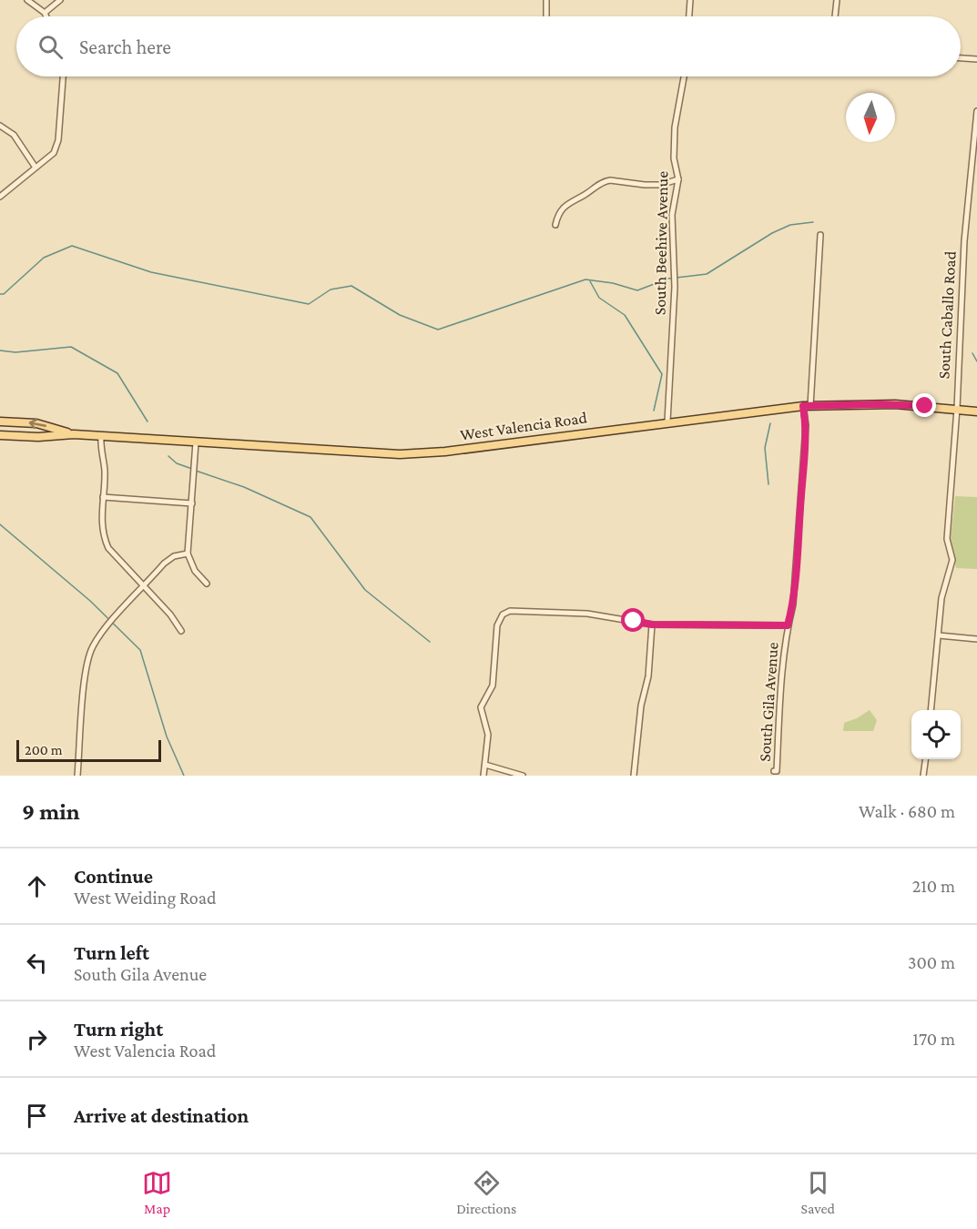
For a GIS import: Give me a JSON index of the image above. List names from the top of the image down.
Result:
{
  "streets": {
    "main road": ["West Valencia Road"],
    "street": ["South Beehive Avenue", "South Caballo Road", "South Gila Avenue"]
  },
  "crossings": [
    ["South Beehive Avenue", "West Valencia Road"],
    ["South Caballo Road", "West Valencia Road"],
    ["West Valencia Road", "South Gila Avenue"]
  ],
  "scale_bar": "200 m",
  "north": "bottom",
  "page": {
    "search": "Search here",
    "scale": "200 m",
    "heading": ["9 min", "Walk · 680 m"],
    "list": [
      ["Continue", "West Weiding Road", "210 m"],
      ["Turn left", "South Gila Avenue", "300 m"],
      ["Turn right", "West Valencia Road", "170 m"],
      "Arrive at destination"
    ],
    "nav": ["Map", "Directions", "Saved"]
  }
}
